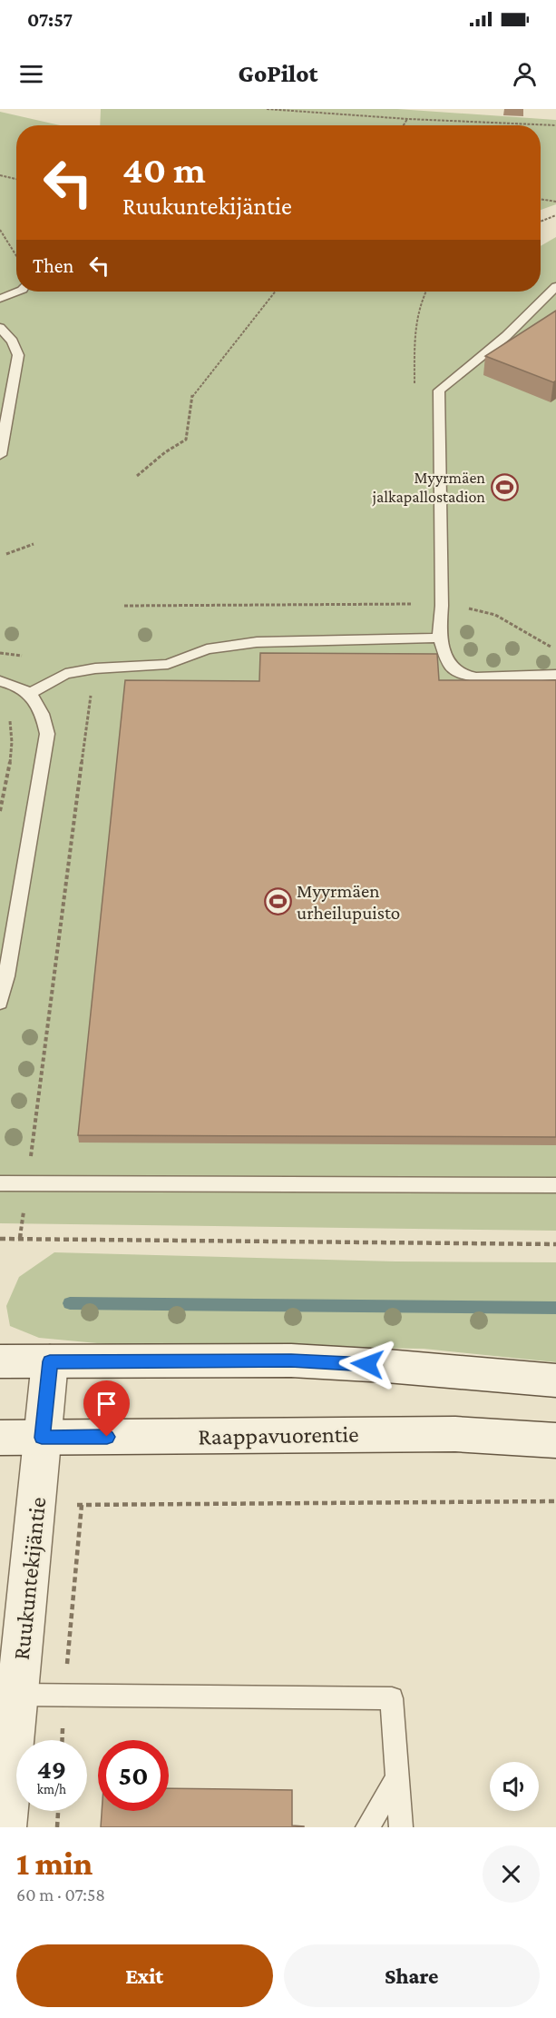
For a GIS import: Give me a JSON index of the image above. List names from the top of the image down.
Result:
{
  "streets": {
    "main road": ["Raappavuorentie", "Ruukuntekijäntie"]
  },
  "crossings": [
    ["Raappavuorentie", "Ruukuntekijäntie"]
  ],
  "places": {
    "sports": ["Myyrmäen jalkapallostadion", "Myyrmäen urheilupuisto"]
  },
  "page": {
    "status": "07:57",
    "header": "GoPilot",
    "turn": ["40 m", "Ruukuntekijäntie"],
    "then": "Then",
    "speed": "49 km/h",
    "limit": "50",
    "heading": ["1 min", "60 m · 07:58"],
    "buttons": ["Exit", "Share"]
  }
}
